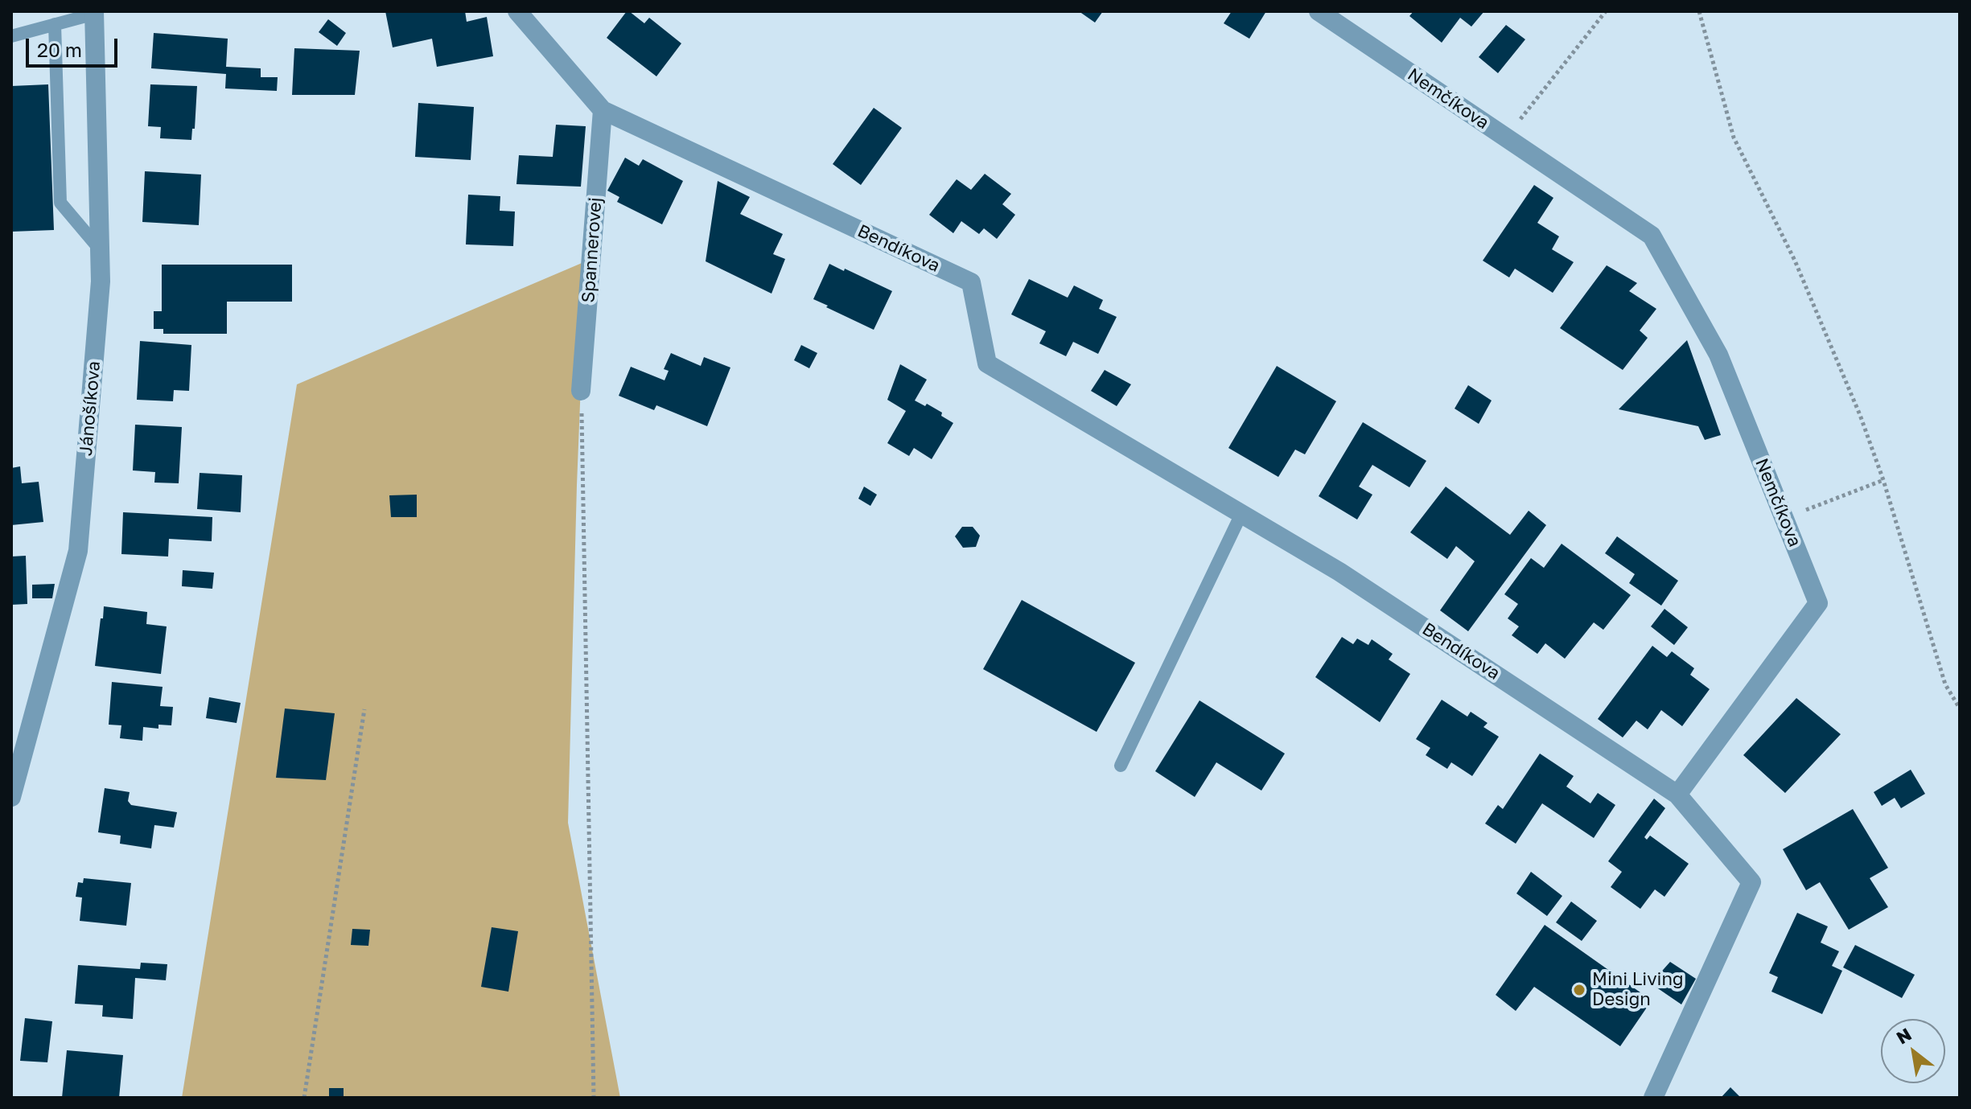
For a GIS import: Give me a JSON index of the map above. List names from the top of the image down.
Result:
{
  "streets": {
    "street": [
      "Nemčíkova",
      "Bendíkova",
      "Spannerovej",
      "Jánošíkova"
    ]
  },
  "crossings": [
    ["Nemčíkova", "Bendíkova"],
    ["Bendíkova", "Spannerovej"]
  ],
  "places": ["Mini Living Design"],
  "scale_bar": "20 m",
  "north": "top left"
}
